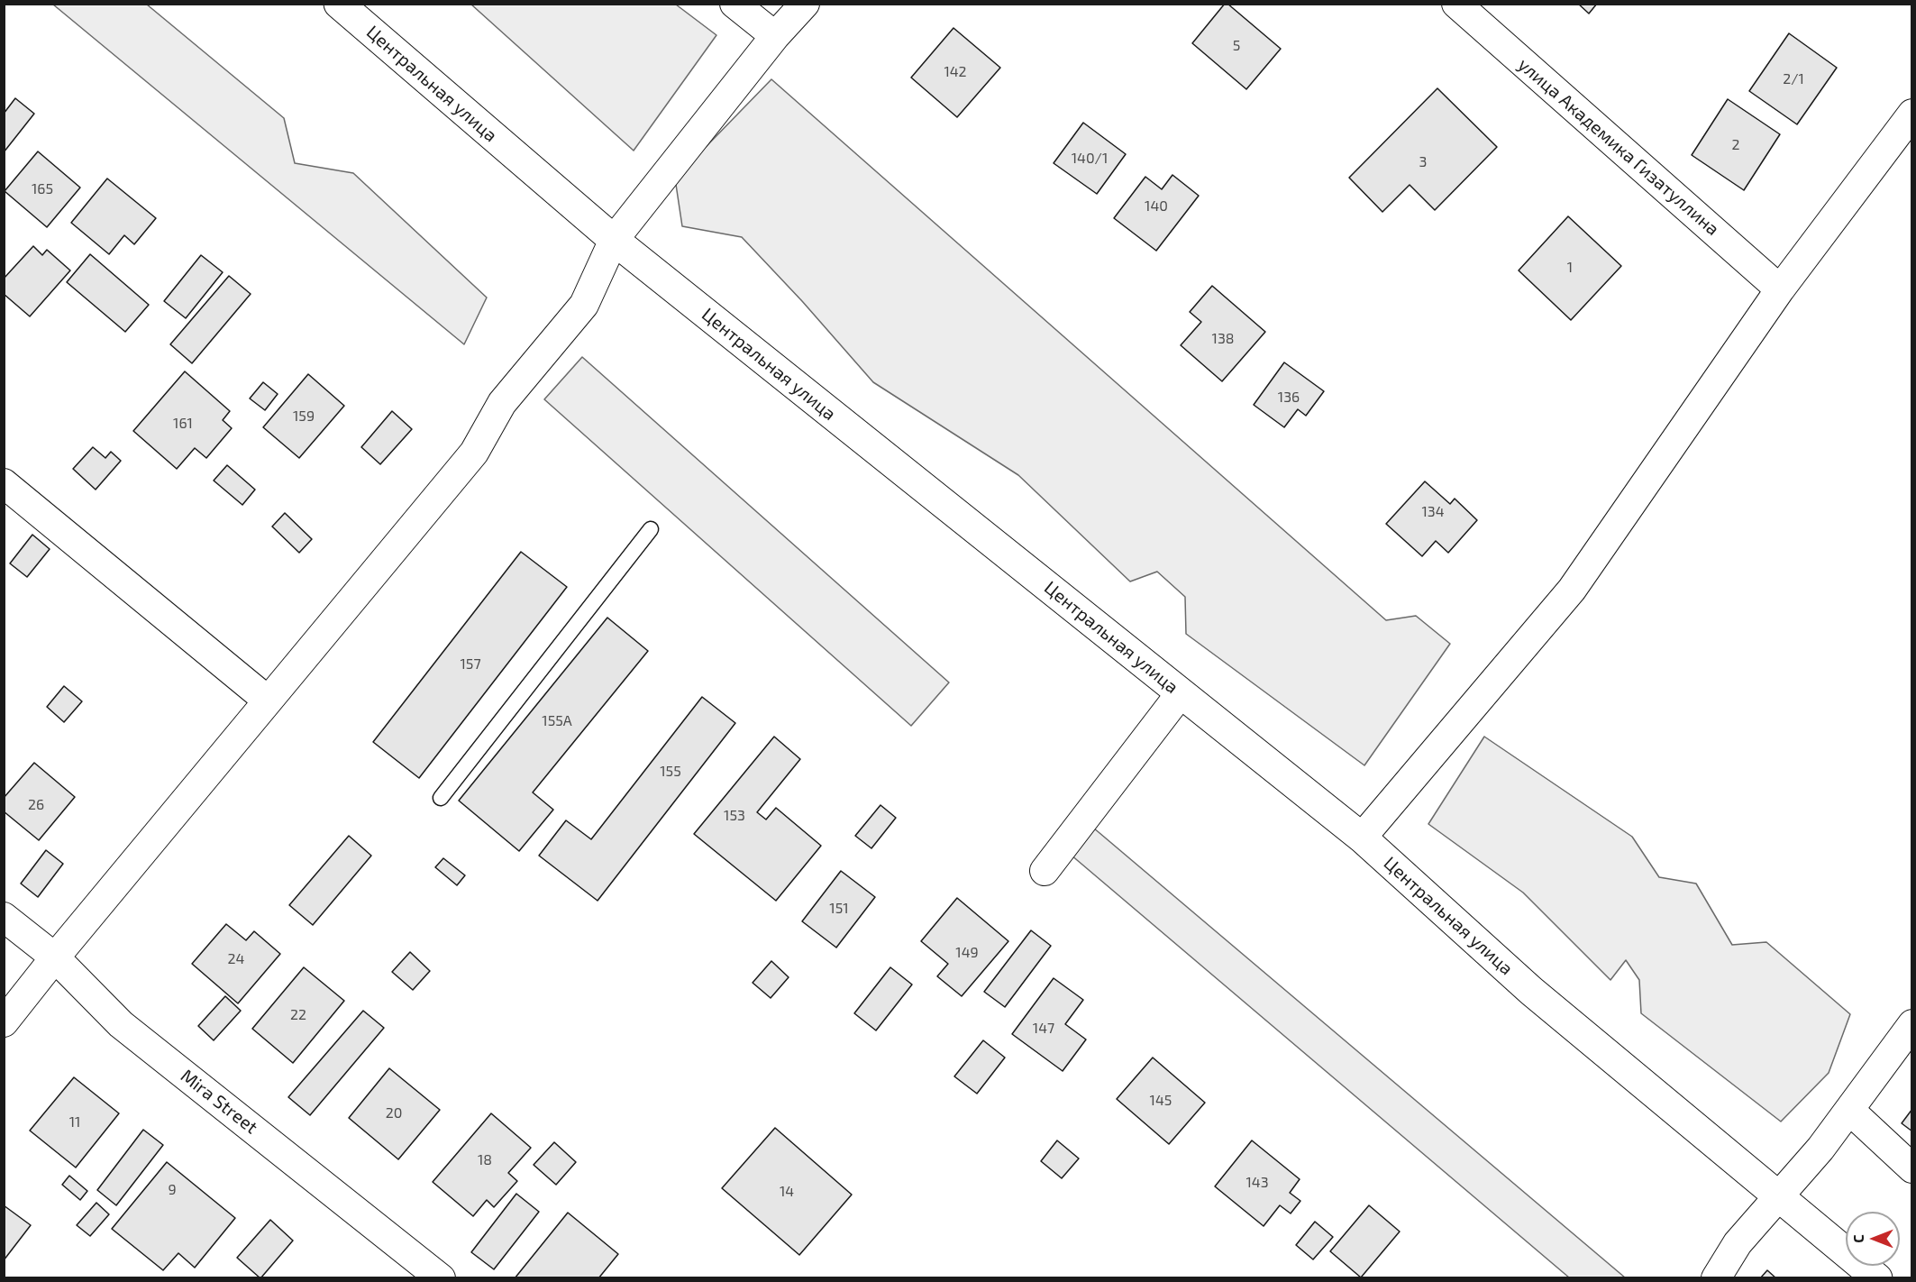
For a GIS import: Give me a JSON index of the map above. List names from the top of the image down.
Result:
{
  "streets": {
    "street": ["Центральная улица", "улица Академика Гизатуллина", "Mira Street"]
  },
  "house_numbers": [
    "5",
    "142",
    "2/1",
    "2",
    "140/1",
    "3",
    "165",
    "140",
    "1",
    "138",
    "136",
    "159",
    "161",
    "134",
    "157",
    "155А",
    "155",
    "26",
    "153",
    "151",
    "149",
    "24",
    "22",
    "147",
    "145",
    "20",
    "11",
    "18",
    "143",
    "9",
    "14"
  ],
  "north": "left"
}
